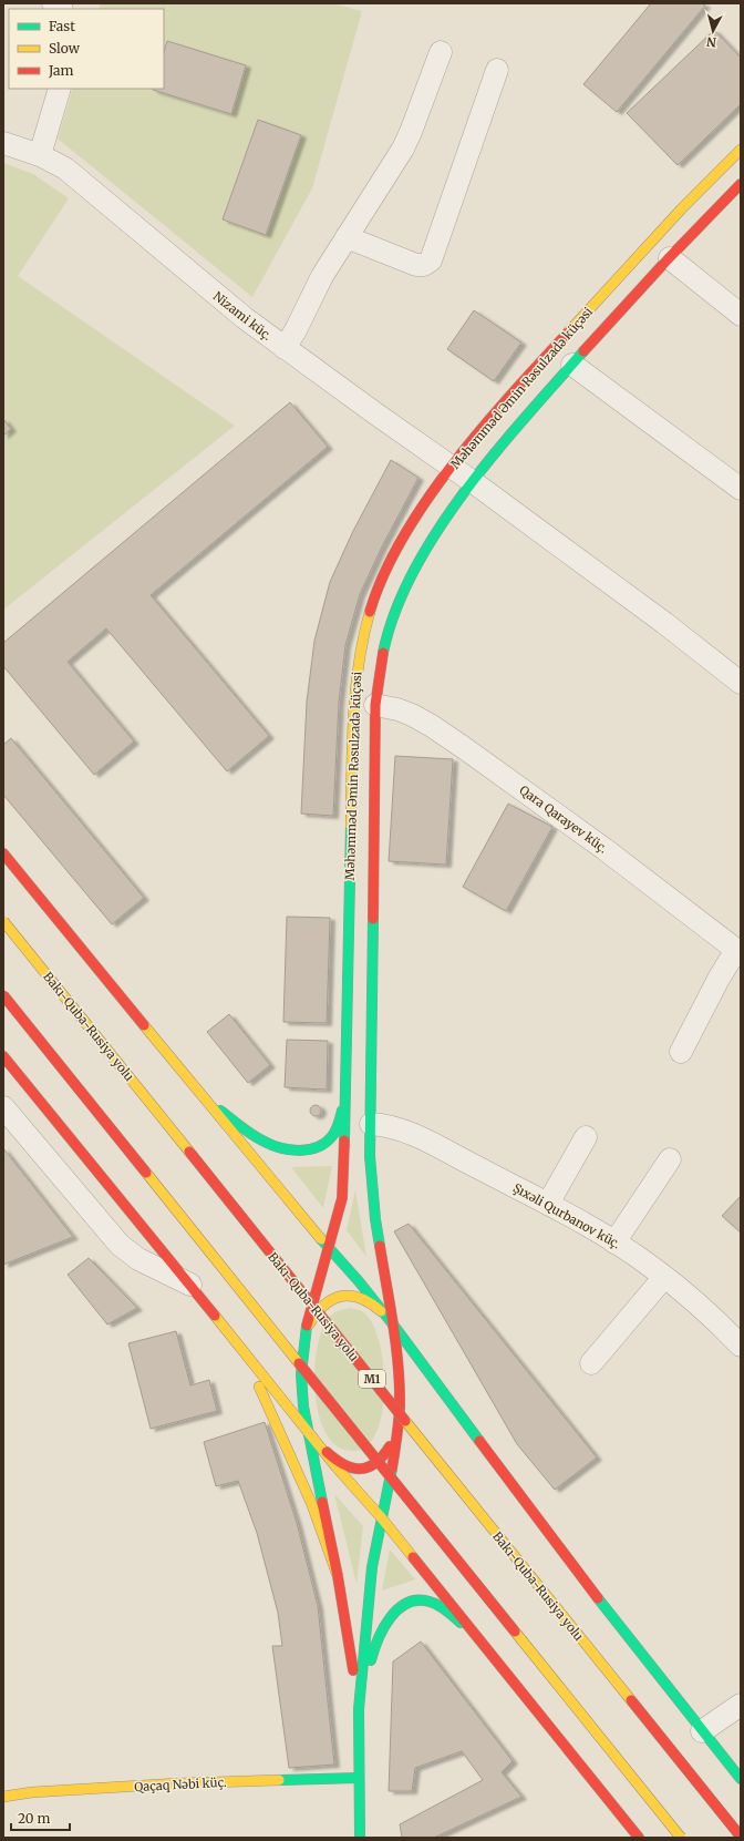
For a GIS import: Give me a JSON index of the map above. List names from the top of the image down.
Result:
{
  "streets": {
    "main road": [
      "Məhəmməd Əmin Rəsulzadə küçəsi",
      "Bakı-Quba-Rusiya yolu",
      "M1",
      "Qaçaq Nəbi küç."
    ],
    "street": ["Nizami küç.", "Qara Qarayev küç.", "Şıxəli Qurbanov küç."]
  },
  "crossings": [
    ["Nizami küç.", "Məhəmməd Əmin Rəsulzadə küçəsi"],
    ["Məhəmməd Əmin Rəsulzadə küçəsi", "Qara Qarayev küç."],
    ["Məhəmməd Əmin Rəsulzadə küçəsi", "Şıxəli Qurbanov küç."]
  ],
  "legend": ["Fast", "Slow", "Jam"],
  "scale_bar": "20 m",
  "north": "bottom"
}
